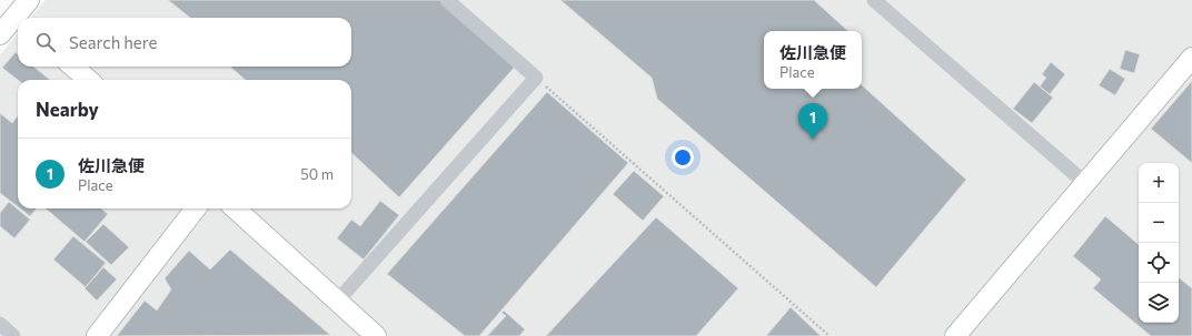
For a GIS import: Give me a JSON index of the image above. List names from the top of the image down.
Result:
{
  "page": {
    "search": "Search here",
    "popup": ["佐川急便", "Place"],
    "heading": "Nearby",
    "pins": "1",
    "list": [
      {
        "mark": "1",
        "name": "佐川急便",
        "note": "Place",
        "value": "50 m"
      }
    ],
    "map_buttons": ["+", "−"]
  }
}
